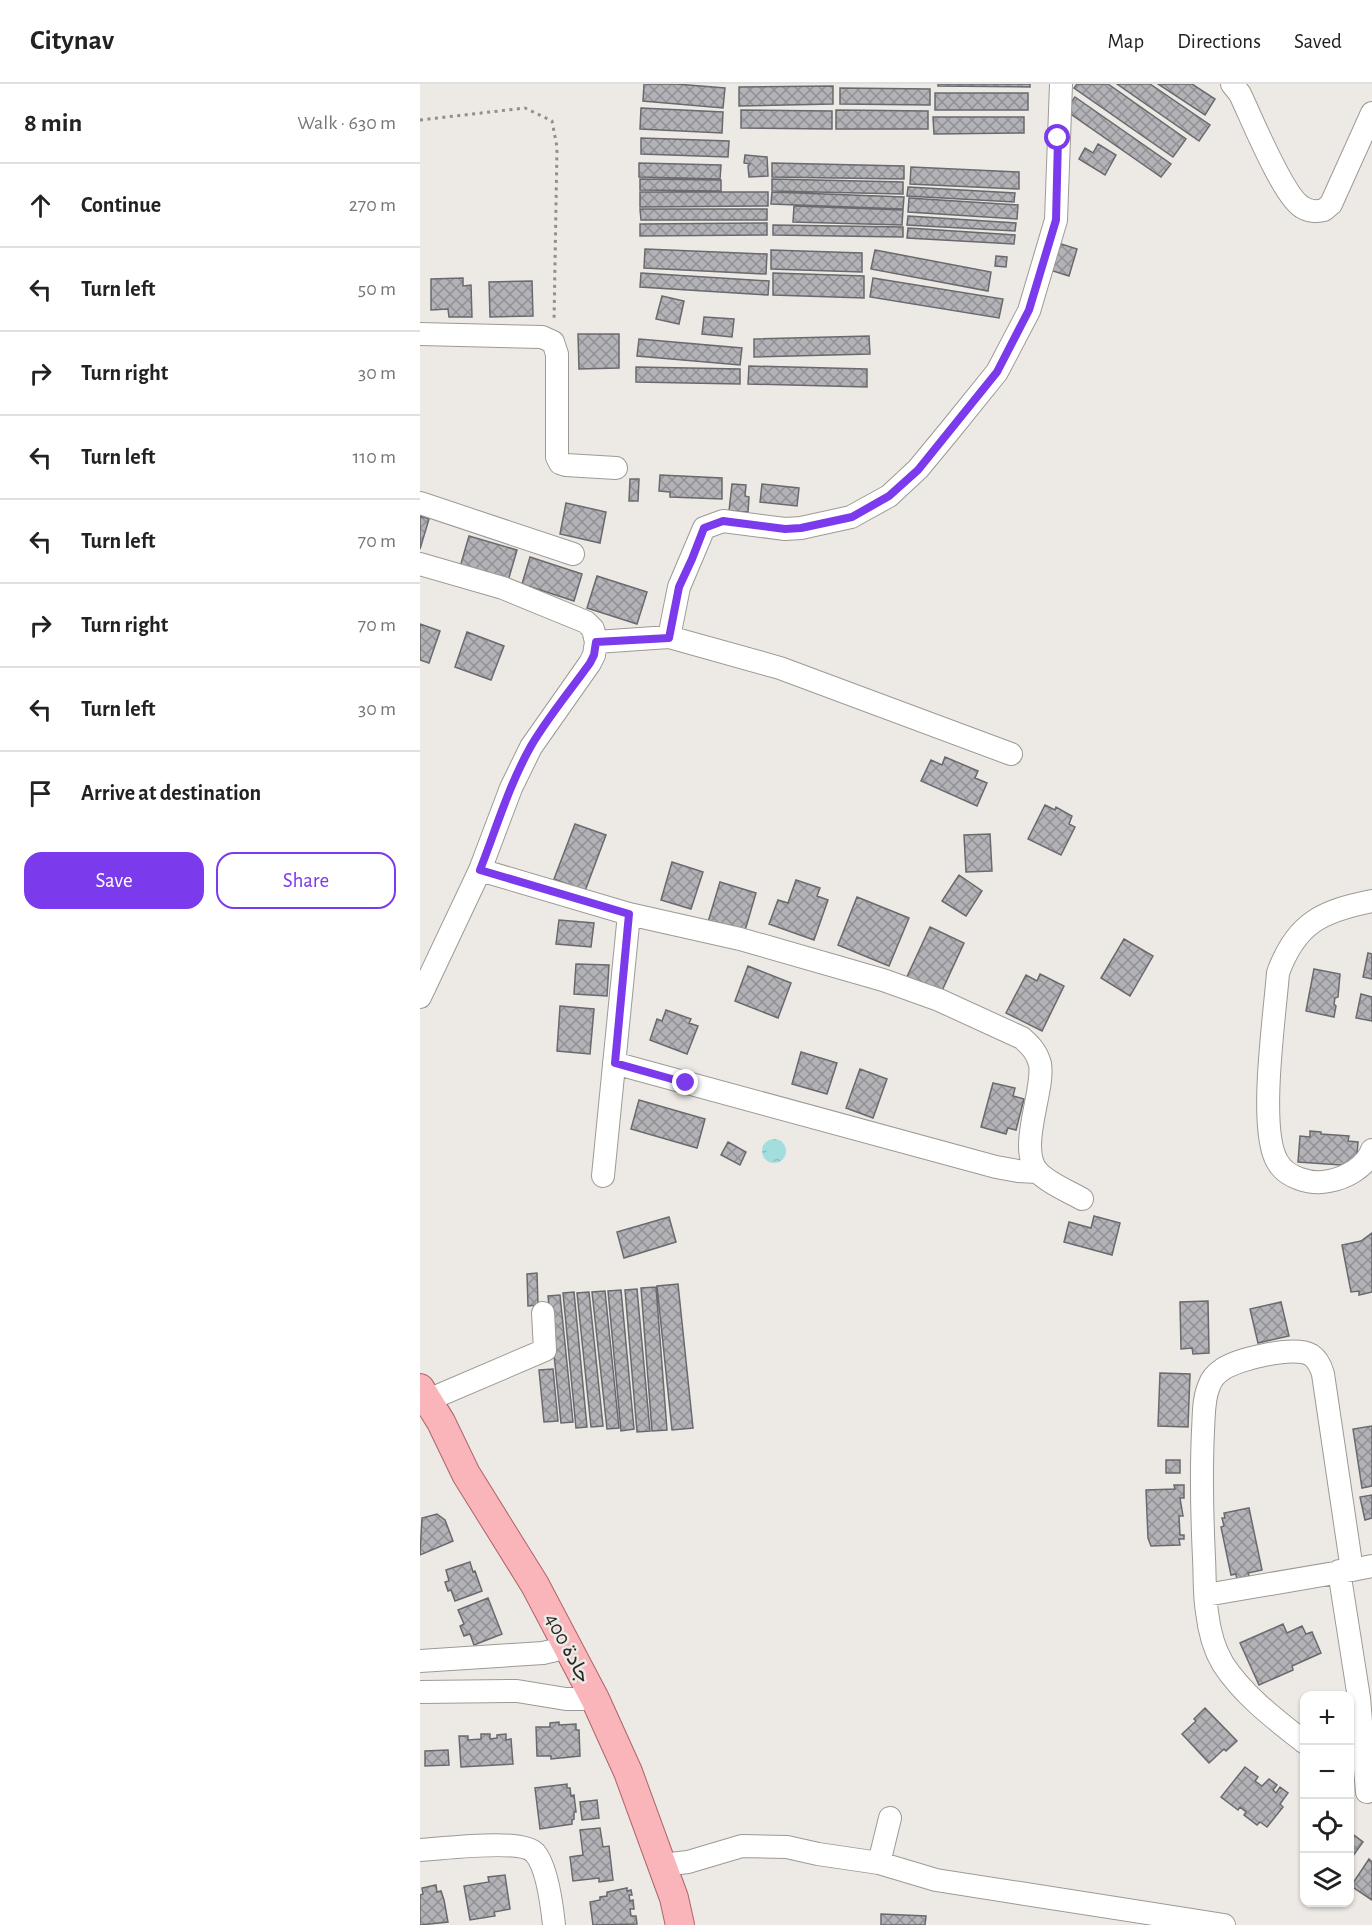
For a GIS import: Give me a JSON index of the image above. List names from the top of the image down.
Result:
{
  "streets": {
    "main road": ["جادة 400"]
  },
  "page": {
    "header": "Citynav",
    "nav": ["Map", "Directions", "Saved"],
    "heading": ["8 min", "Walk · 630 m"],
    "list": [
      ["Continue", "270 m"],
      ["Turn left", "50 m"],
      ["Turn right", "30 m"],
      ["Turn left", "110 m"],
      ["Turn left", "70 m"],
      ["Turn right", "70 m"],
      ["Turn left", "30 m"],
      "Arrive at destination"
    ],
    "buttons": ["Save", "Share"],
    "map_buttons": ["+", "−"]
  }
}
